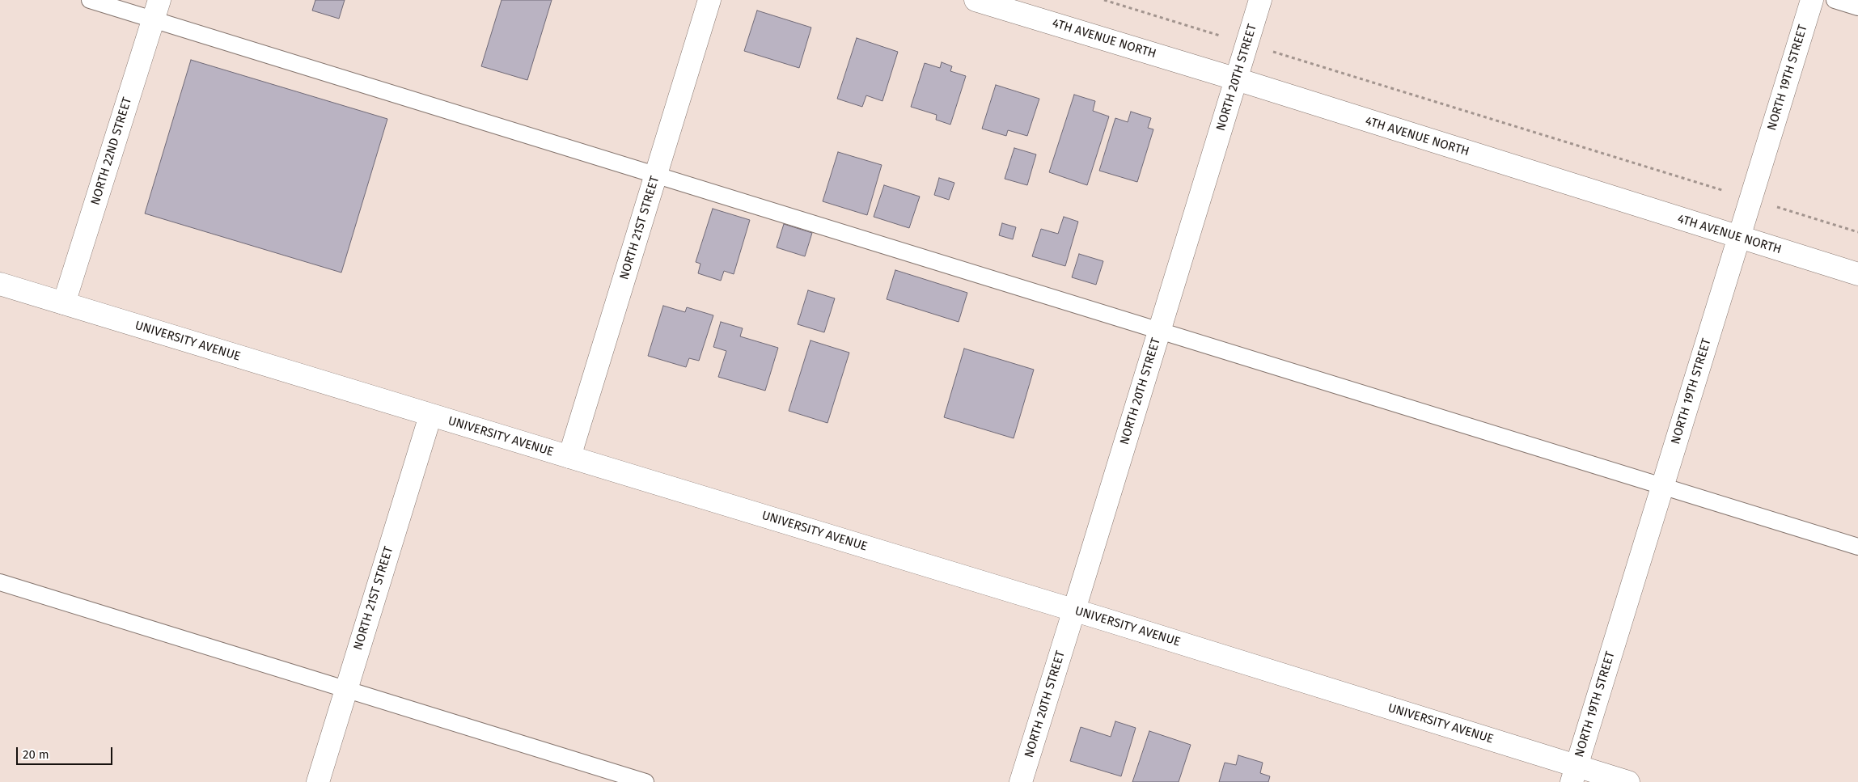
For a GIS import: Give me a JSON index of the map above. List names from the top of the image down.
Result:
{
  "streets": {
    "street": [
      "4TH AVENUE NORTH",
      "NORTH 20TH STREET",
      "NORTH 19TH STREET",
      "NORTH 22ND STREET",
      "NORTH 21ST STREET",
      "UNIVERSITY AVENUE"
    ]
  },
  "crossings": [
    ["4TH AVENUE NORTH", "NORTH 20TH STREET"],
    ["4TH AVENUE NORTH", "NORTH 19TH STREET"],
    ["NORTH 20TH STREET", "UNIVERSITY AVENUE"],
    ["NORTH 19TH STREET", "UNIVERSITY AVENUE"],
    ["NORTH 22ND STREET", "UNIVERSITY AVENUE"],
    ["NORTH 21ST STREET", "UNIVERSITY AVENUE"]
  ],
  "scale_bar": "20 m"
}
